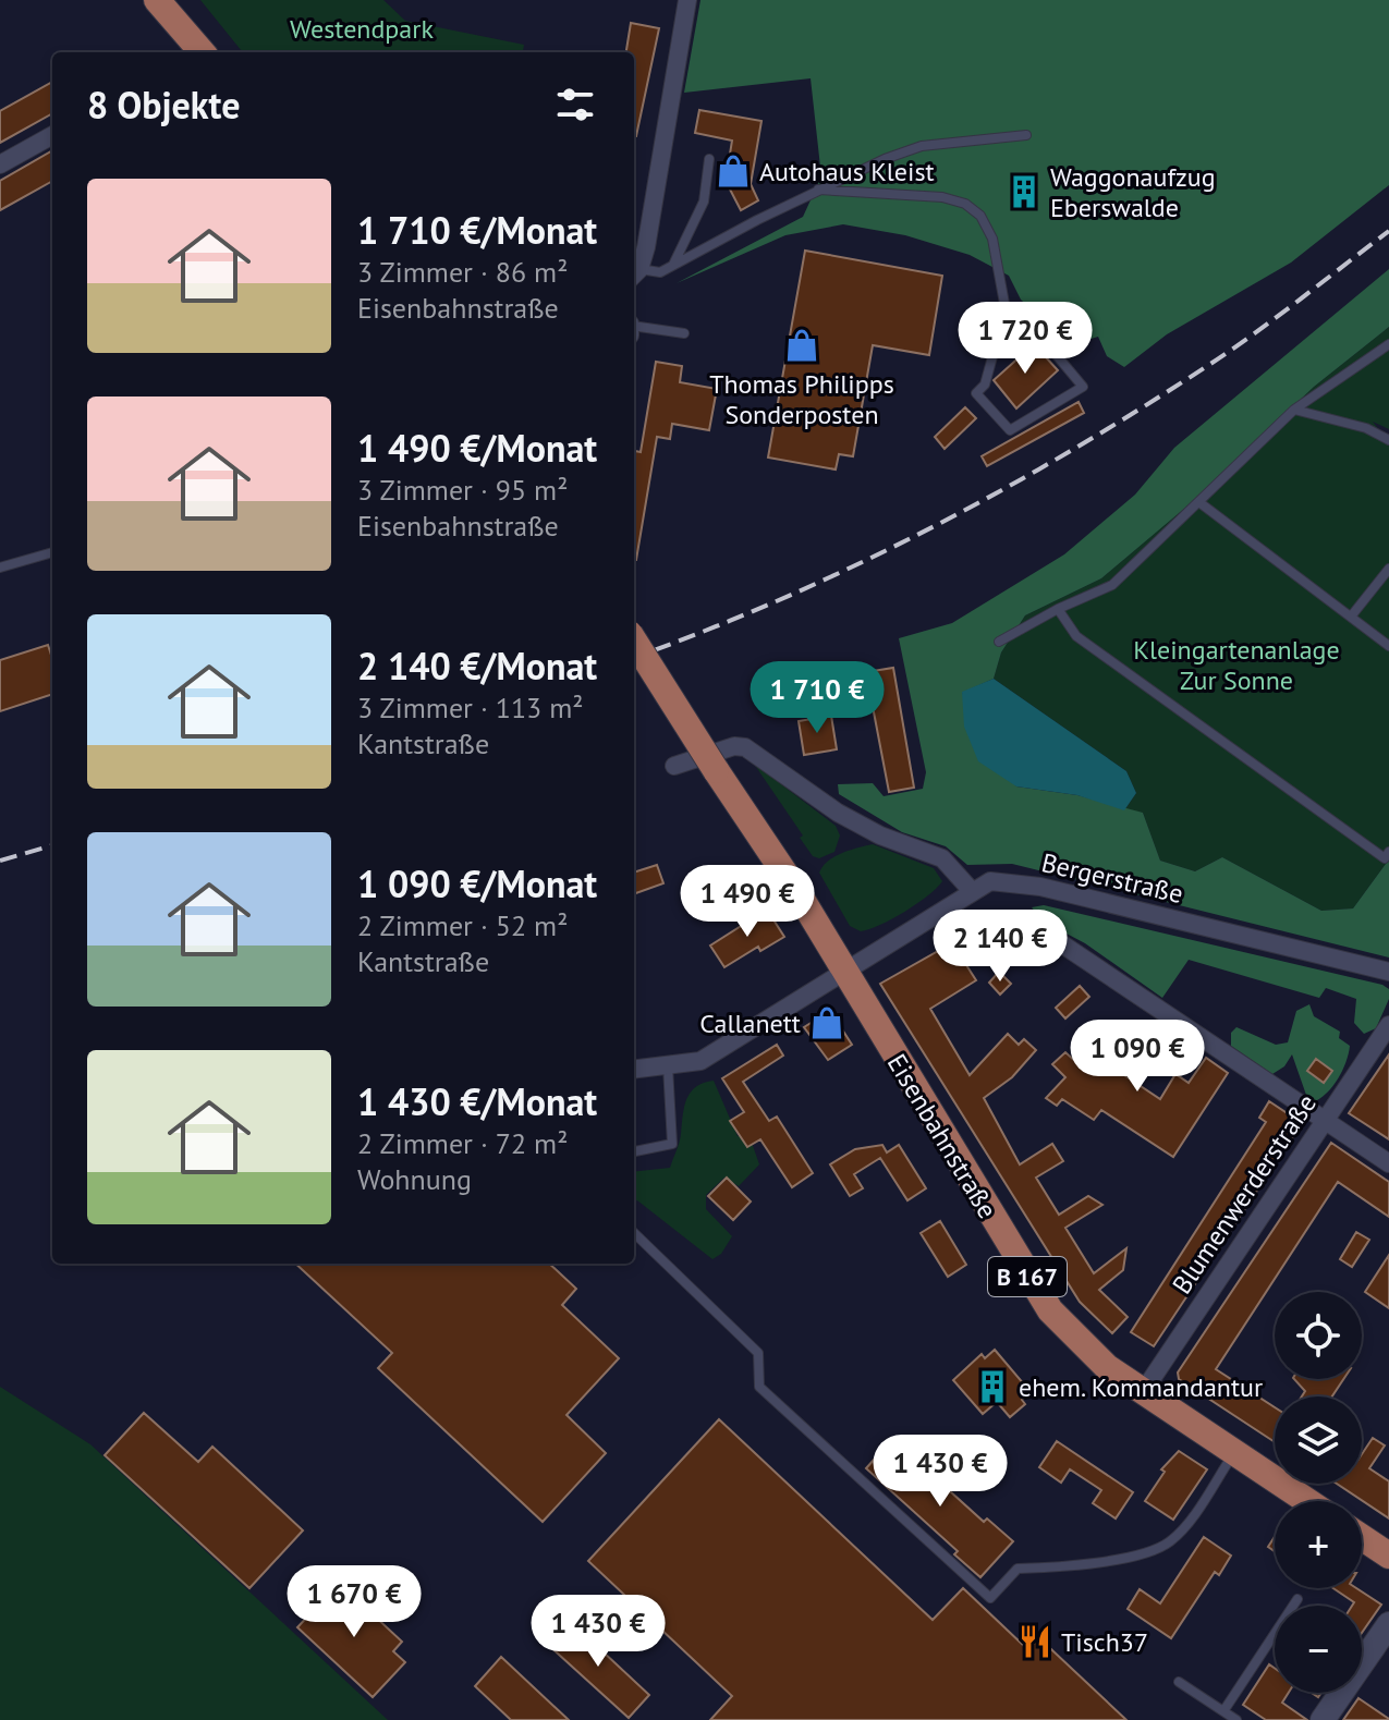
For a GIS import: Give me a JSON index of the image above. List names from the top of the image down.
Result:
{
  "streets": {
    "main road": ["Eisenbahnstraße", "B 167"],
    "street": ["Bergerstraße", "Blumenwerderstraße"]
  },
  "crossings": [
    ["Bergerstraße", "Eisenbahnstraße"],
    ["Eisenbahnstraße", "Blumenwerderstraße"]
  ],
  "parks": ["Westendpark", "Kleingartenanlage Zur Sonne"],
  "places": {
    "shop": ["Autohaus Kleist", "Thomas Philipps Sonderposten", "Callanett"],
    "building": ["Waggonaufzug Eberswalde", "ehem. Kommandantur"],
    "restaurant": ["Tisch37"]
  },
  "page": {
    "heading": "8 Objekte",
    "list": [
      {
        "name": "1 710 €/Monat",
        "note": "3 Zimmer · 86 m² · Eisenbahnstraße"
      },
      {
        "name": "1 490 €/Monat",
        "note": "3 Zimmer · 95 m² · Eisenbahnstraße"
      },
      {
        "name": "2 140 €/Monat",
        "note": "3 Zimmer · 113 m² · Kantstraße"
      },
      {
        "name": "1 090 €/Monat",
        "note": "2 Zimmer · 52 m² · Kantstraße"
      },
      {
        "name": "1 430 €/Monat",
        "note": "2 Zimmer · 72 m² · Wohnung"
      }
    ],
    "price": [
      "1 720 €",
      "1 710 €",
      "1 490 €",
      "2 140 €",
      "1 090 €",
      "1 430 €",
      "1 670 €",
      "1 430 €"
    ],
    "map_buttons": ["+", "−"]
  }
}
